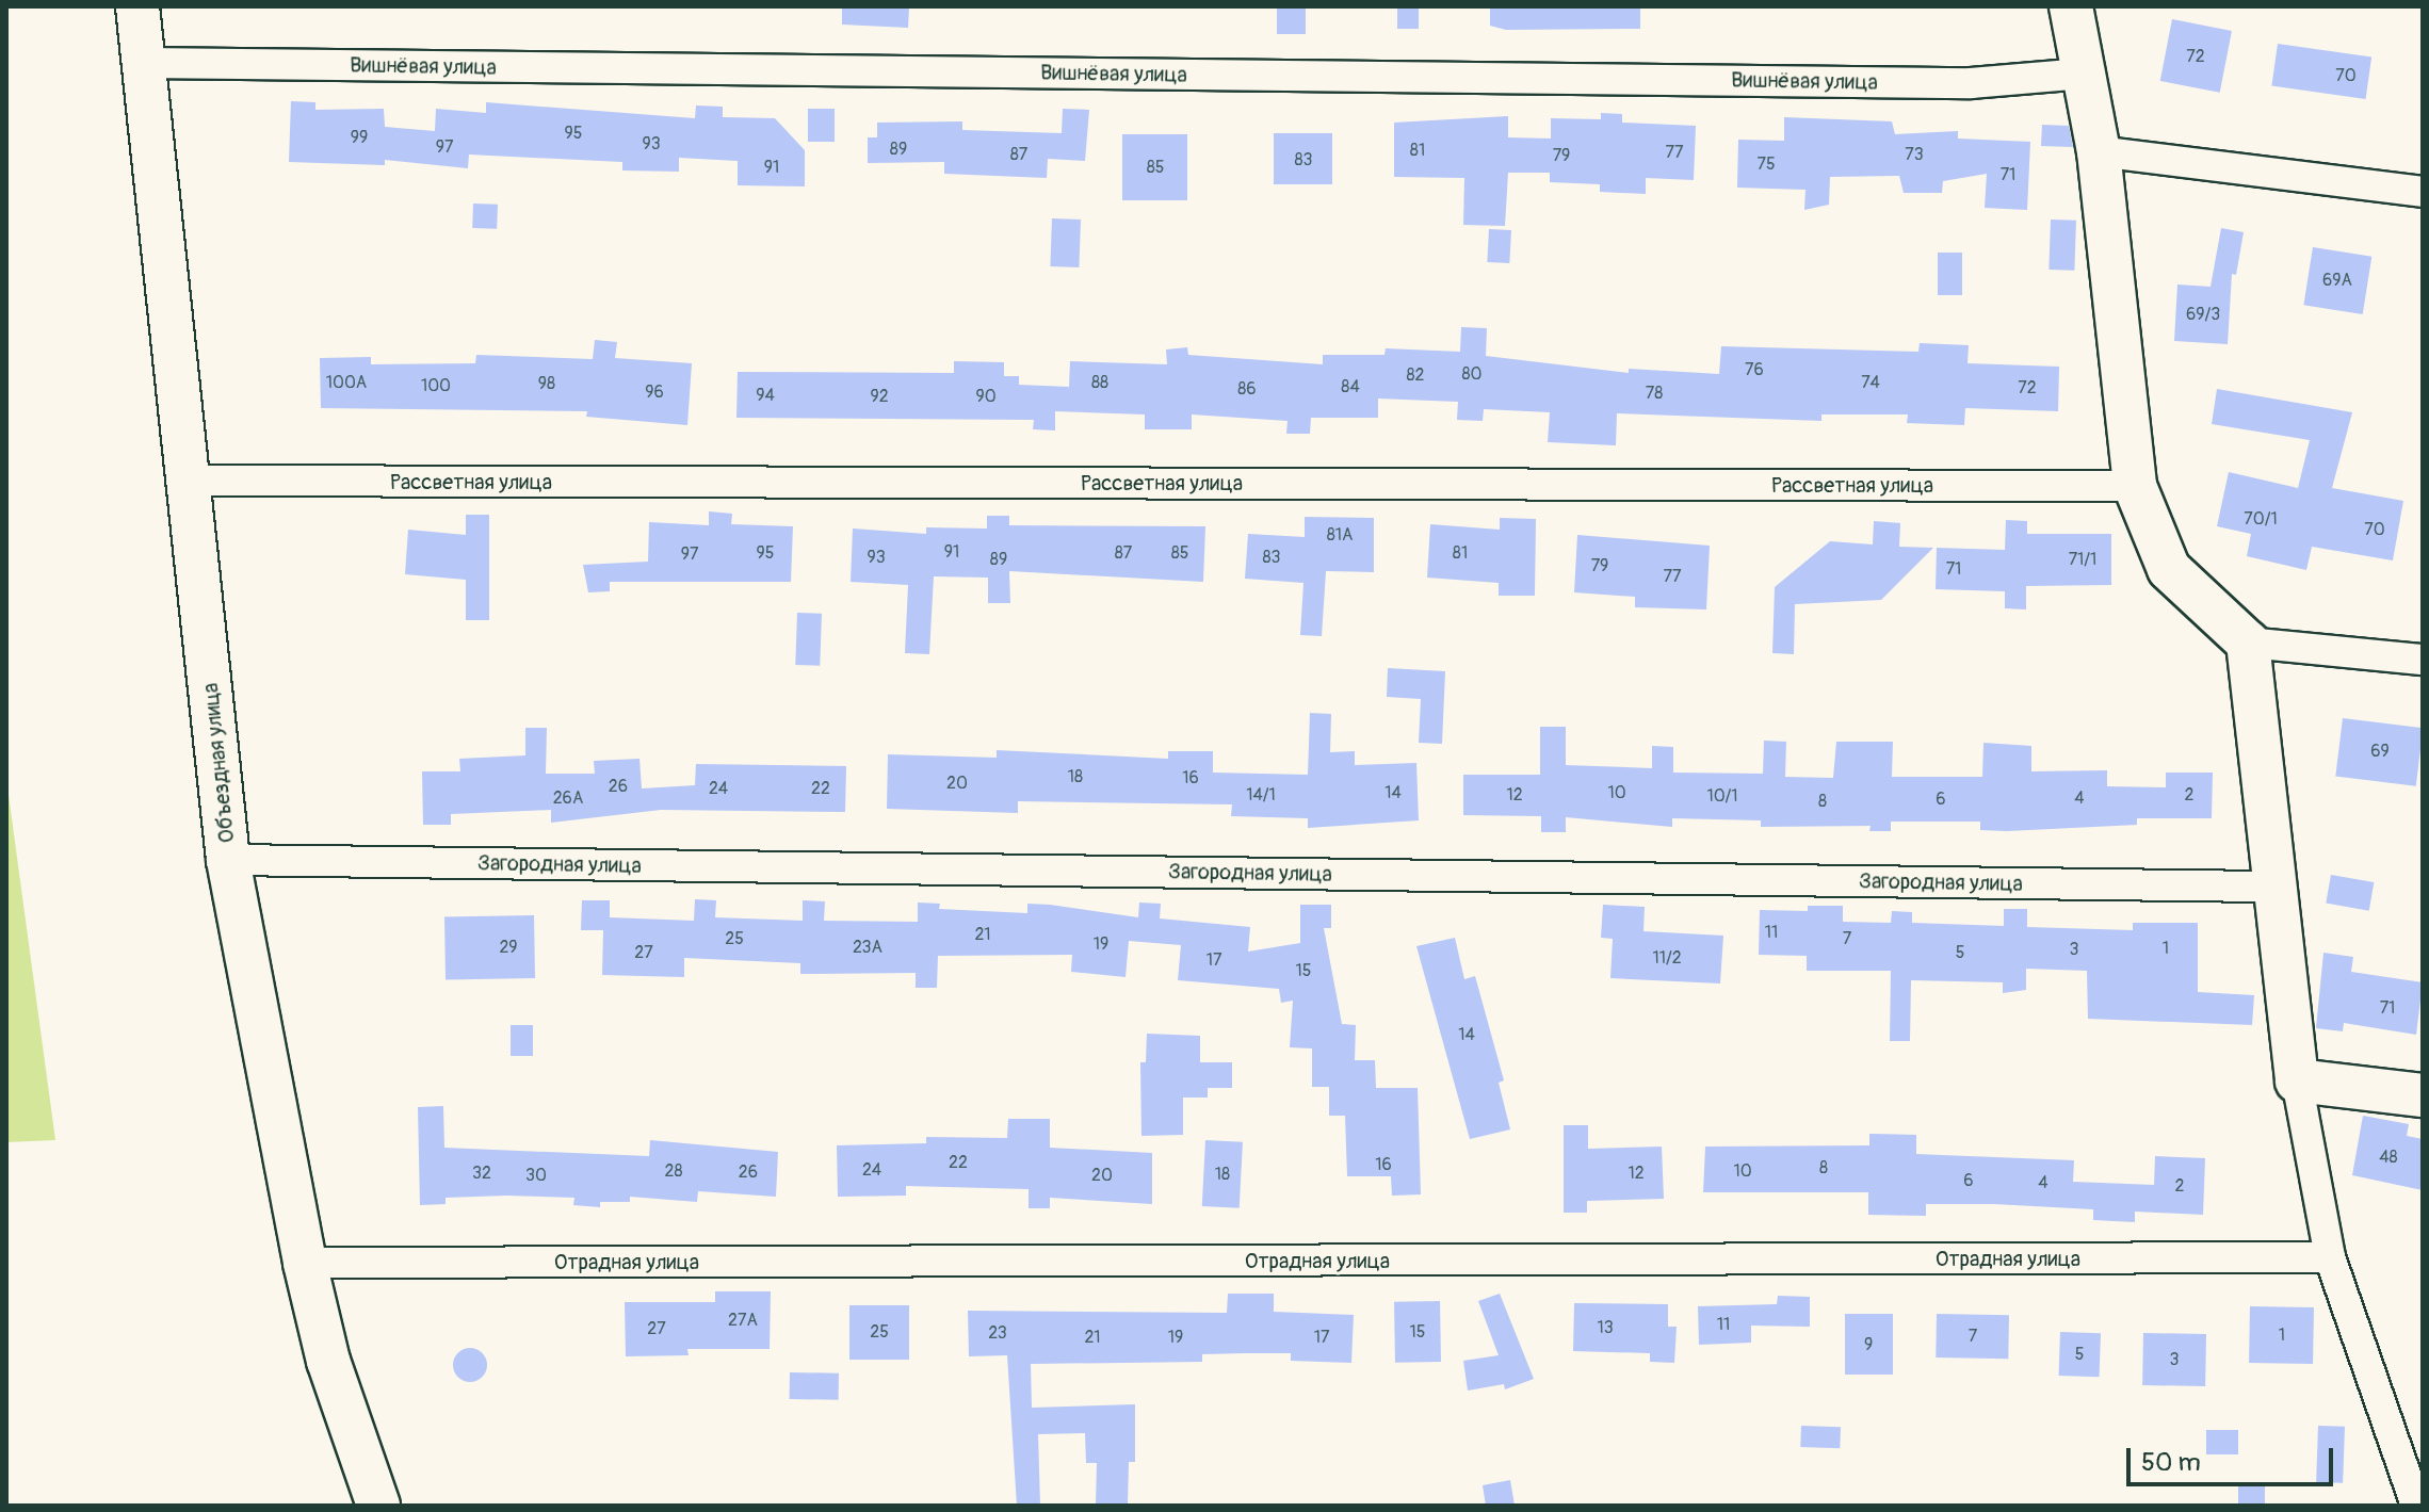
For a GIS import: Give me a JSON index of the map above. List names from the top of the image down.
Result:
{
  "streets": {
    "main road": ["Объездная улица"],
    "street": [
      "Вишнёвая улица",
      "Рассветная улица",
      "Загородная улица",
      "Отрадная улица"
    ]
  },
  "crossings": [
    ["Вишнёвая улица", "Объездная улица"],
    ["Рассветная улица", "Объездная улица"],
    ["Объездная улица", "Загородная улица"],
    ["Объездная улица", "Отрадная улица"]
  ],
  "house_numbers": [
    "72",
    "70",
    "95",
    "99",
    "93",
    "97",
    "89",
    "81",
    "77",
    "87",
    "73",
    "79",
    "83",
    "75",
    "91",
    "85",
    "71",
    "69А",
    "69/3",
    "76",
    "80",
    "82",
    "100А",
    "88",
    "74",
    "98",
    "100",
    "84",
    "72",
    "86",
    "96",
    "78",
    "94",
    "92",
    "90",
    "70/1",
    "70",
    "81А",
    "91",
    "95",
    "87",
    "85",
    "81",
    "97",
    "93",
    "83",
    "89",
    "71/1",
    "79",
    "71",
    "77",
    "69",
    "18",
    "16",
    "20",
    "26",
    "24",
    "22",
    "14",
    "10",
    "14/1",
    "12",
    "2",
    "10/1",
    "26А",
    "4",
    "6",
    "8",
    "11",
    "21",
    "25",
    "7",
    "19",
    "29",
    "23А",
    "1",
    "3",
    "27",
    "5",
    "11/2",
    "17",
    "15",
    "71",
    "14",
    "48",
    "22",
    "16",
    "8",
    "24",
    "28",
    "10",
    "26",
    "32",
    "12",
    "18",
    "30",
    "20",
    "6",
    "4",
    "2",
    "27А",
    "11",
    "13",
    "27",
    "25",
    "15",
    "23",
    "1",
    "7",
    "21",
    "19",
    "17",
    "9",
    "5",
    "3"
  ],
  "scale_bar": "50 m"
}
